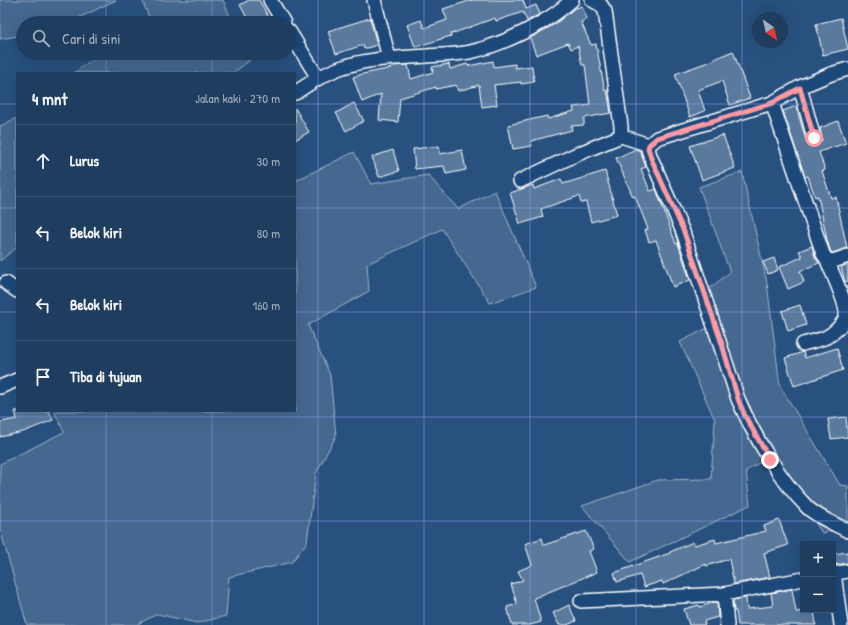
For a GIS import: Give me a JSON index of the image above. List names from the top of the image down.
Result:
{
  "north": "bottom right",
  "page": {
    "search": "Cari di sini",
    "heading": ["4 mnt", "Jalan kaki · 270 m"],
    "list": [
      ["Lurus", "30 m"],
      ["Belok kiri", "80 m"],
      ["Belok kiri", "160 m"],
      "Tiba di tujuan"
    ],
    "map_buttons": ["+", "−"]
  }
}
